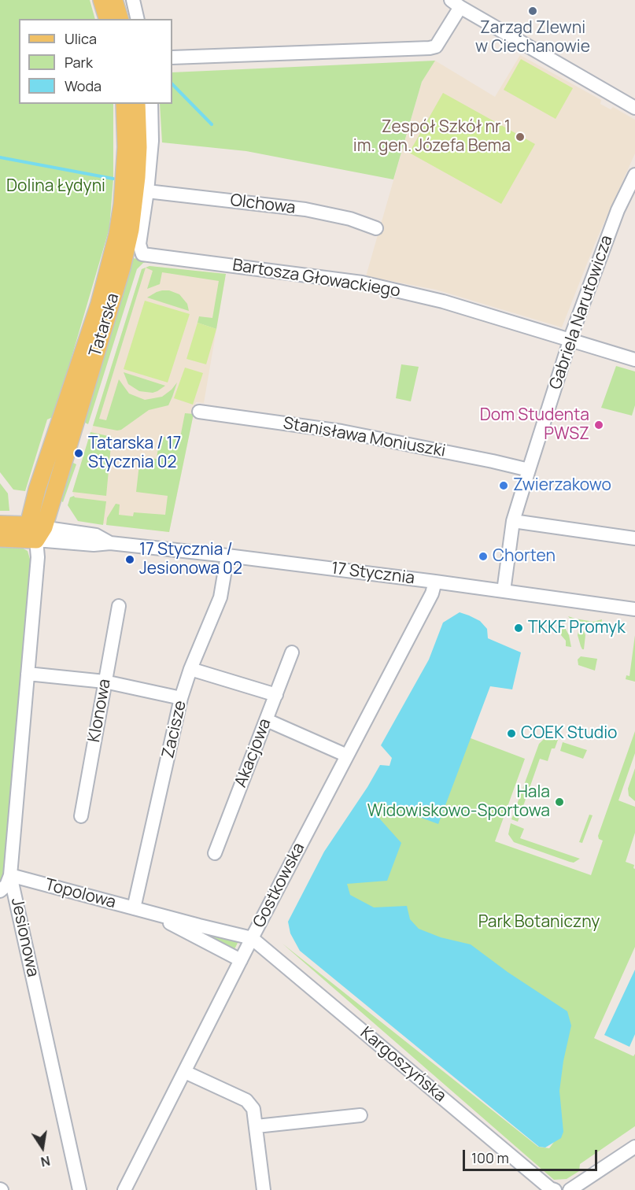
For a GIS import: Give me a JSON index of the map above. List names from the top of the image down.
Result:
{
  "streets": {
    "main road": ["Tatarska", "17 Stycznia"],
    "street": [
      "Olchowa",
      "Bartosza Głowackiego",
      "Gabriela Narutowicza",
      "Stanisława Moniuszki",
      "Klonowa",
      "Zacisze",
      "Akacjowa",
      "Gostkowska",
      "Topolowa",
      "Jesionowa",
      "Kargoszyńska"
    ]
  },
  "crossings": [
    ["Olchowa", "Bartosza Głowackiego"],
    ["Bartosza Głowackiego", "Gabriela Narutowicza"],
    ["Gabriela Narutowicza", "Stanisława Moniuszki"],
    ["Gabriela Narutowicza", "17 Stycznia"],
    ["Tatarska", "17 Stycznia"],
    ["Tatarska", "Jesionowa"],
    ["17 Stycznia", "Zacisze"],
    ["17 Stycznia", "Gostkowska"],
    ["17 Stycznia", "Jesionowa"],
    ["Zacisze", "Topolowa"],
    ["Gostkowska", "Topolowa"],
    ["Gostkowska", "Kargoszyńska"],
    ["Topolowa", "Jesionowa"],
    ["Topolowa", "Kargoszyńska"]
  ],
  "parks": ["Dolina Łydyni", "Park Botaniczny"],
  "places": [
    "Zarząd Zlewni w Ciechanowie",
    "Zespół Szkół nr 1 im. gen. Józefa Bema",
    "Dom Studenta PWSZ",
    "Tatarska / 17 Stycznia 02",
    "Zwierzakowo",
    "Chorten",
    "17 Stycznia / Jesionowa 02",
    "TKKF Promyk",
    "COEK Studio",
    "Hala Widowiskowo-Sportowa"
  ],
  "legend": ["Ulica", "Park", "Woda"],
  "scale_bar": "100 m",
  "north": "bottom"
}
